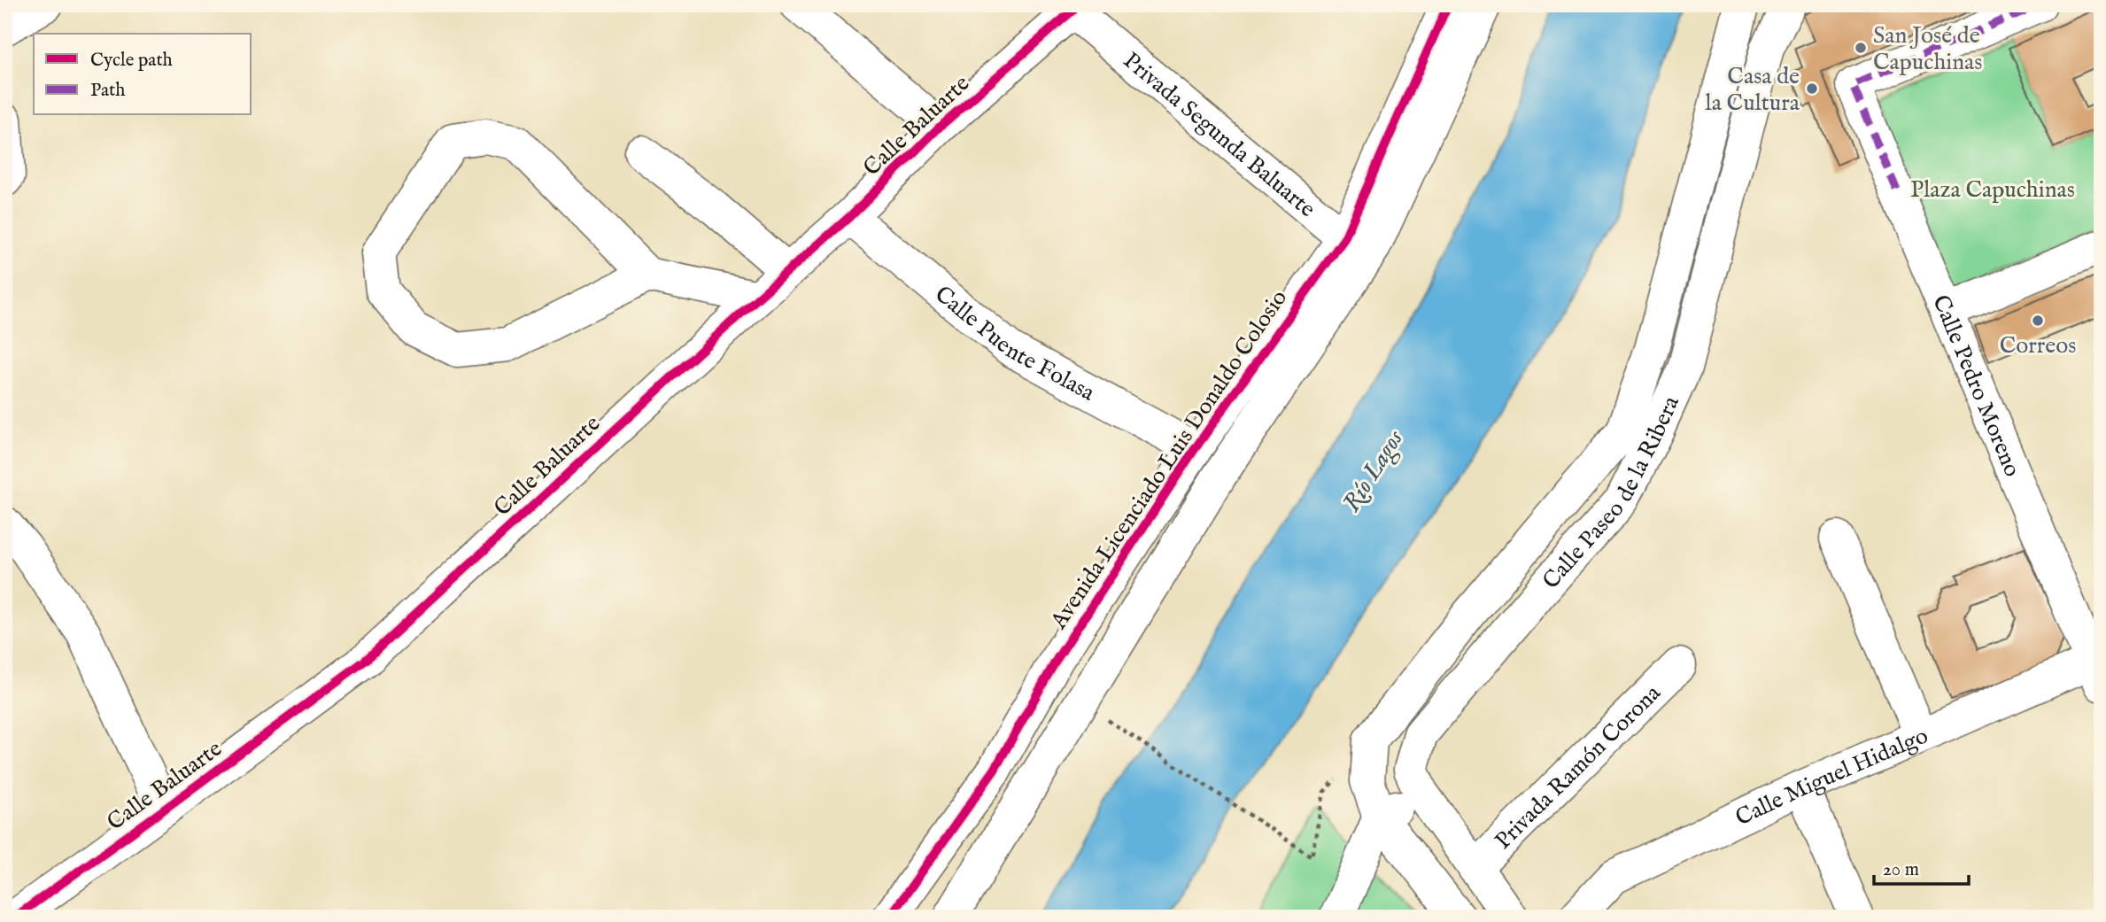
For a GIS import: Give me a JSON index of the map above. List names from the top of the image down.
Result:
{
  "streets": {
    "street": [
      "Calle Baluarte",
      "Privada Segunda Baluarte",
      "Calle Puente Folasa",
      "Calle Pedro Moreno",
      "Avenida Licenciado Luis Donaldo Colosio",
      "Calle Paseo de la Ribera",
      "Privada Ramón Corona",
      "Calle Miguel Hidalgo"
    ]
  },
  "crossings": [
    ["Calle Baluarte", "Privada Segunda Baluarte"],
    ["Calle Baluarte", "Calle Puente Folasa"],
    ["Privada Segunda Baluarte", "Avenida Licenciado Luis Donaldo Colosio"],
    ["Calle Puente Folasa", "Avenida Licenciado Luis Donaldo Colosio"],
    ["Calle Pedro Moreno", "Calle Miguel Hidalgo"],
    ["Calle Paseo de la Ribera", "Privada Ramón Corona"]
  ],
  "water": ["Río Lagos"],
  "parks": ["Plaza Capuchinas"],
  "places": ["San José de Capuchinas", "Casa de la Cultura", "Correos"],
  "legend": ["Cycle path", "Path"],
  "scale_bar": "20 m"
}
